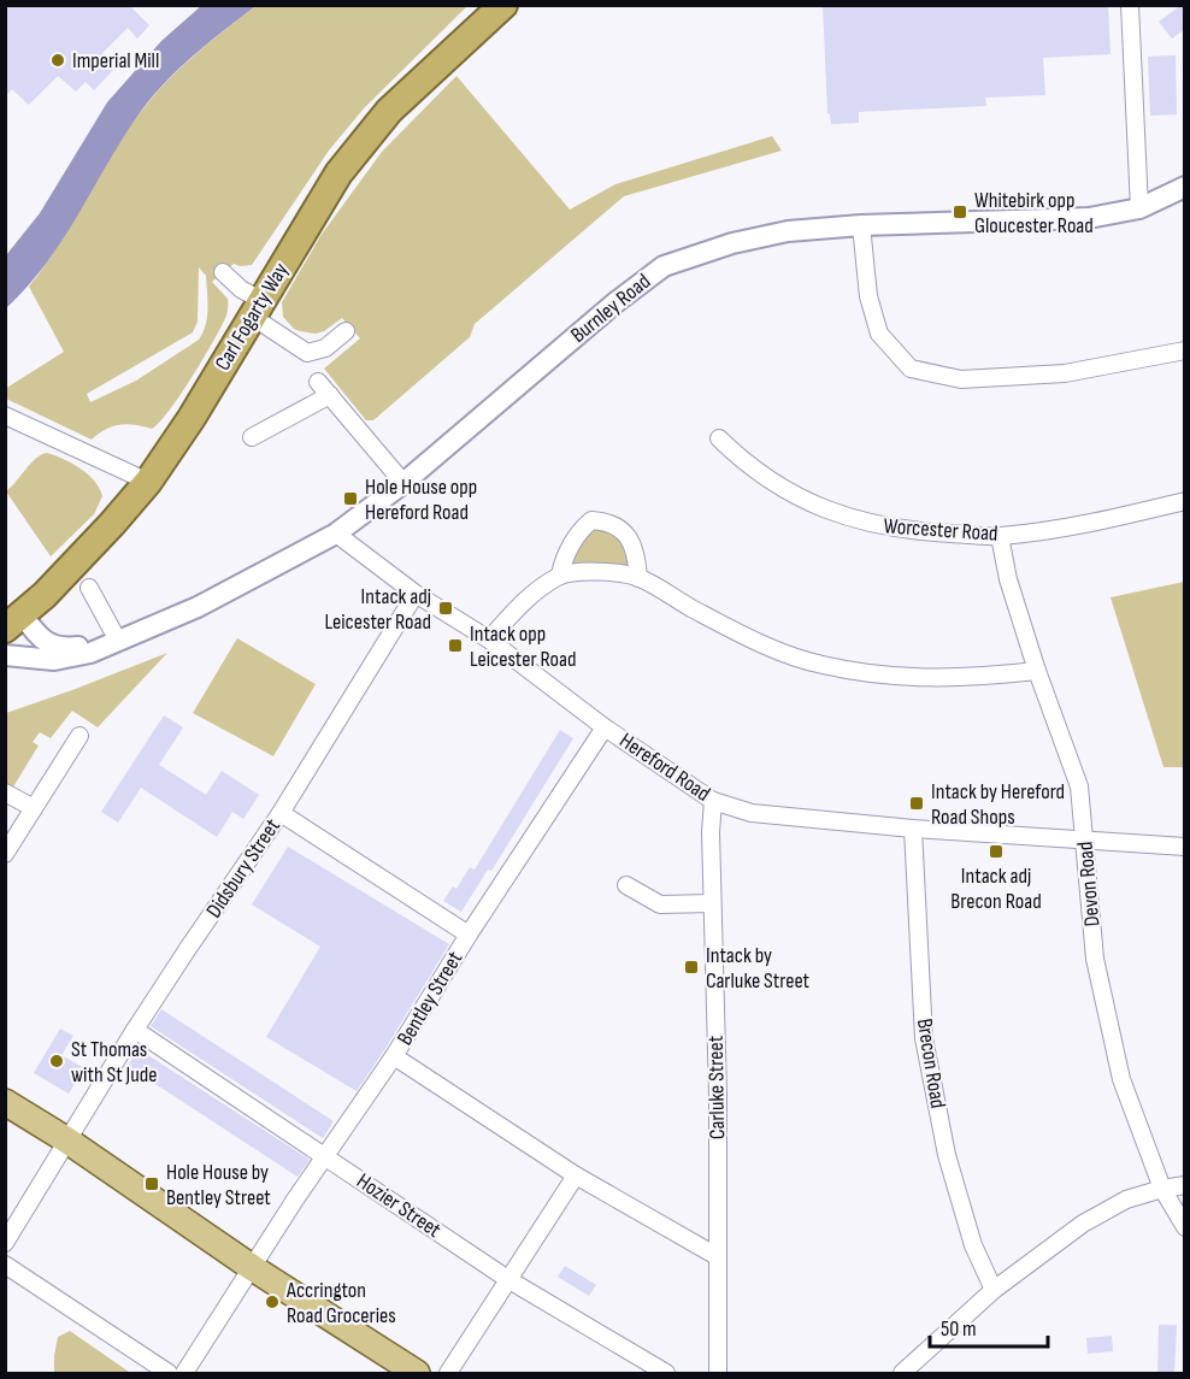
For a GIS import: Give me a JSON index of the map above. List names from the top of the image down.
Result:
{
  "streets": {
    "highway": ["Carl Fogarty Way"],
    "street": [
      "Burnley Road",
      "Worcester Road",
      "Hereford Road",
      "Didsbury Street",
      "Devon Road",
      "Bentley Street",
      "Brecon Road",
      "Carluke Street",
      "Hozier Street"
    ]
  },
  "crossings": [
    ["Burnley Road", "Carl Fogarty Way"],
    ["Burnley Road", "Hereford Road"],
    ["Worcester Road", "Devon Road"],
    ["Hereford Road", "Didsbury Street"],
    ["Hereford Road", "Devon Road"],
    ["Hereford Road", "Bentley Street"],
    ["Hereford Road", "Brecon Road"],
    ["Hereford Road", "Carluke Street"],
    ["Didsbury Street", "Hozier Street"],
    ["Bentley Street", "Hozier Street"]
  ],
  "places": {
    "other": ["Imperial Mill", "St Thomas with St Jude", "Accrington Road Groceries"],
    "transit": [
      "Whitebirk opp Gloucester Road",
      "Hole House opp Hereford Road",
      "Intack adj Leicester Road",
      "Intack opp Leicester Road",
      "Intack by Hereford Road Shops",
      "Intack adj Brecon Road",
      "Intack by Carluke Street",
      "Hole House by Bentley Street"
    ]
  },
  "scale_bar": "50 m"
}
